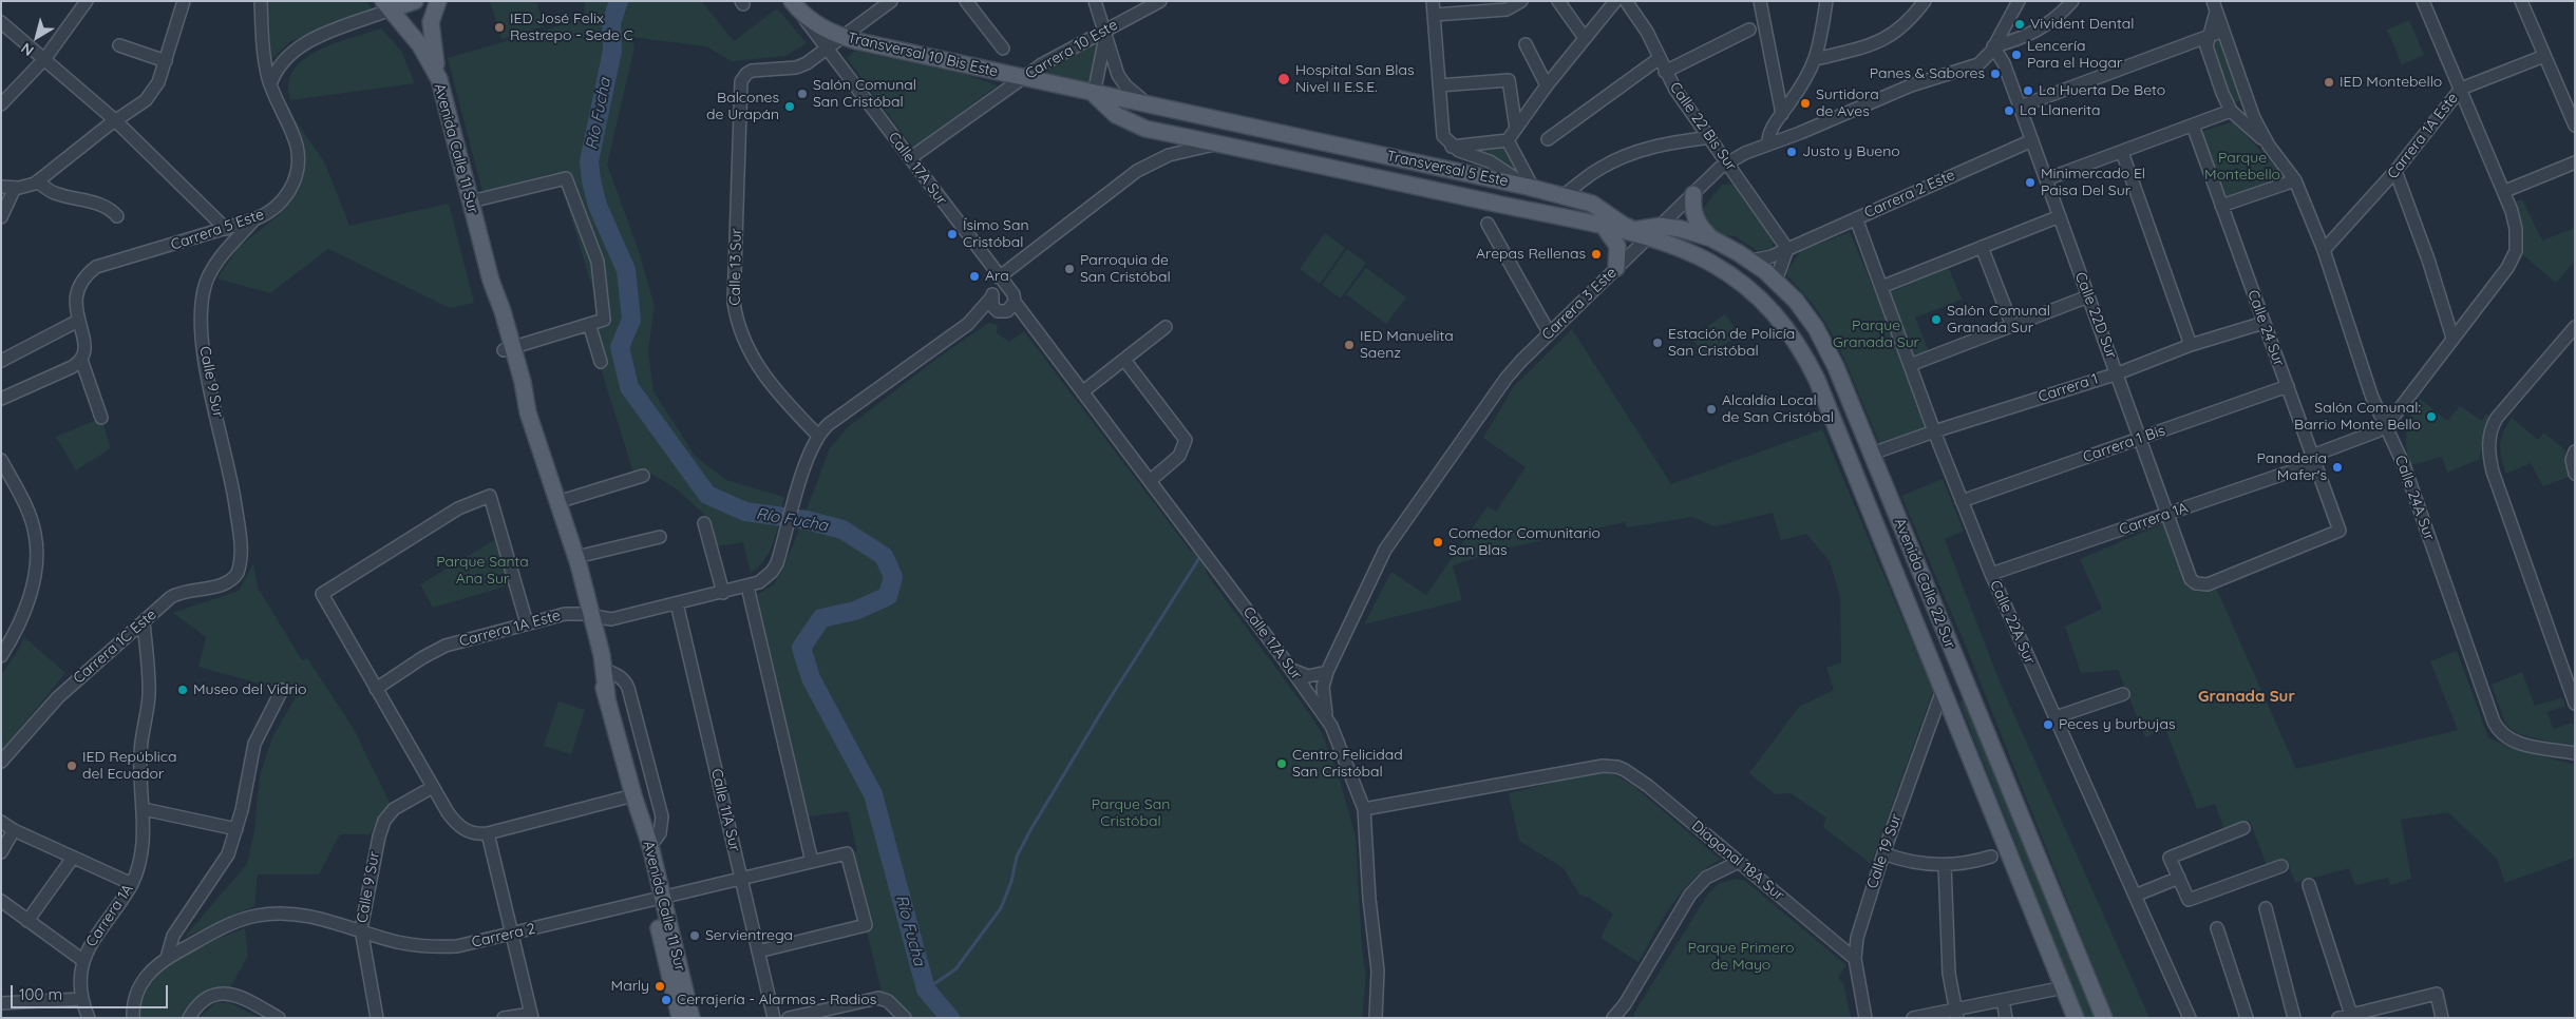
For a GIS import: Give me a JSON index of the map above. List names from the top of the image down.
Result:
{
  "streets": {
    "main road": [
      "Transversal 10 Bis Este",
      "Avenida Calle 11 Sur",
      "Transversal 5 Este",
      "Avenida Calle 22 Sur"
    ],
    "street": [
      "Carrera 10 Este",
      "Calle 22 Bis Sur",
      "Carrera 1A Este",
      "Calle 17A Sur",
      "Carrera 2 Este",
      "Carrera 5 Este",
      "Calle 13 Sur",
      "Carrera 3 Este",
      "Calle 22D Sur",
      "Calle 24 Sur",
      "Calle 9 Sur",
      "Carrera 1",
      "Carrera 1 Bis",
      "Calle 24A Sur",
      "Carrera 1A",
      "Calle 22A Sur",
      "Carrera 1C Este",
      "Calle 11A Sur",
      "Calle 19 Sur",
      "Diagonal 18A Sur",
      "Carrera 2"
    ]
  },
  "crossings": [
    ["Carrera 10 Este", "Transversal 10 Bis Este"],
    ["Carrera 10 Este", "Calle 17A Sur"],
    ["Transversal 10 Bis Este", "Calle 17A Sur"],
    ["Transversal 10 Bis Este", "Transversal 5 Este"],
    ["Calle 22 Bis Sur", "Carrera 2 Este"],
    ["Calle 22 Bis Sur", "Carrera 3 Este"],
    ["Carrera 1A Este", "Avenida Calle 11 Sur"],
    ["Carrera 1A Este", "Calle 13 Sur"],
    ["Carrera 1A Este", "Calle 24A Sur"],
    ["Carrera 1A Este", "Calle 11A Sur"],
    ["Avenida Calle 11 Sur", "Carrera 2"],
    ["Calle 17A Sur", "Calle 13 Sur"],
    ["Calle 17A Sur", "Carrera 3 Este"],
    ["Calle 17A Sur", "Diagonal 18A Sur"],
    ["Transversal 5 Este", "Carrera 3 Este"],
    ["Transversal 5 Este", "Avenida Calle 22 Sur"],
    ["Carrera 2 Este", "Calle 22D Sur"],
    ["Carrera 2 Este", "Avenida Calle 22 Sur"],
    ["Carrera 2 Este", "Calle 22A Sur"],
    ["Carrera 5 Este", "Calle 9 Sur"],
    ["Carrera 3 Este", "Calle 22D Sur"],
    ["Carrera 3 Este", "Avenida Calle 22 Sur"],
    ["Calle 22D Sur", "Calle 24 Sur"],
    ["Calle 22D Sur", "Carrera 1"],
    ["Calle 22D Sur", "Carrera 1 Bis"],
    ["Calle 22D Sur", "Carrera 1A"],
    ["Calle 24 Sur", "Carrera 1"],
    ["Calle 24 Sur", "Carrera 1 Bis"],
    ["Calle 24 Sur", "Carrera 1A"],
    ["Calle 9 Sur", "Carrera 1C Este"],
    ["Calle 9 Sur", "Carrera 2"],
    ["Carrera 1", "Avenida Calle 22 Sur"],
    ["Carrera 1", "Calle 22A Sur"],
    ["Carrera 1 Bis", "Calle 22A Sur"],
    ["Calle 24A Sur", "Carrera 1A"],
    ["Carrera 1A", "Calle 22A Sur"],
    ["Carrera 1A", "Carrera 1C Este"],
    ["Avenida Calle 22 Sur", "Calle 19 Sur"],
    ["Calle 11A Sur", "Carrera 2"],
    ["Calle 19 Sur", "Diagonal 18A Sur"]
  ],
  "districts": ["Granada Sur"],
  "water": ["Río Fucha"],
  "parks": [
    "Parque Montebello",
    "Parque Granada Sur",
    "Parque Santa Ana Sur",
    "Parque San Cristóbal",
    "Parque Primero de Mayo"
  ],
  "places": [
    "Vivident Dental",
    "IED José Felix Restrepo - Sede C",
    "Lencería Para el Hogar",
    "Panes & Sabores",
    "Hospital San Blas Nivel II E.S.E.",
    "IED Montebello",
    "La Huerta De Beto",
    "Salón Comunal San Cristóbal",
    "Surtidora de Aves",
    "Balcones de Urapán",
    "La Llanerita",
    "Justo y Bueno",
    "Minimercado El Paisa Del Sur",
    "Ísimo San Cristóbal",
    "Arepas Rellenas",
    "Parroquia de San Cristóbal",
    "Ara",
    "Salón Comunal Granada Sur",
    "Estación de Policía San Cristóbal",
    "IED Manuelita Saenz",
    "Alcaldía Local de San Cristóbal",
    "Salón Comunal: Barrio Monte Bello",
    "Panadería Mafer's",
    "Comedor Comunitario San Blas",
    "Museo del Vidrio",
    "Peces y burbujas",
    "Centro Felicidad San Cristóbal",
    "IED República del Ecuador",
    "Servientrega",
    "Marly",
    "Cerrajería - Alarmas - Radios"
  ],
  "scale_bar": "100 m",
  "north": "bottom left"
}
